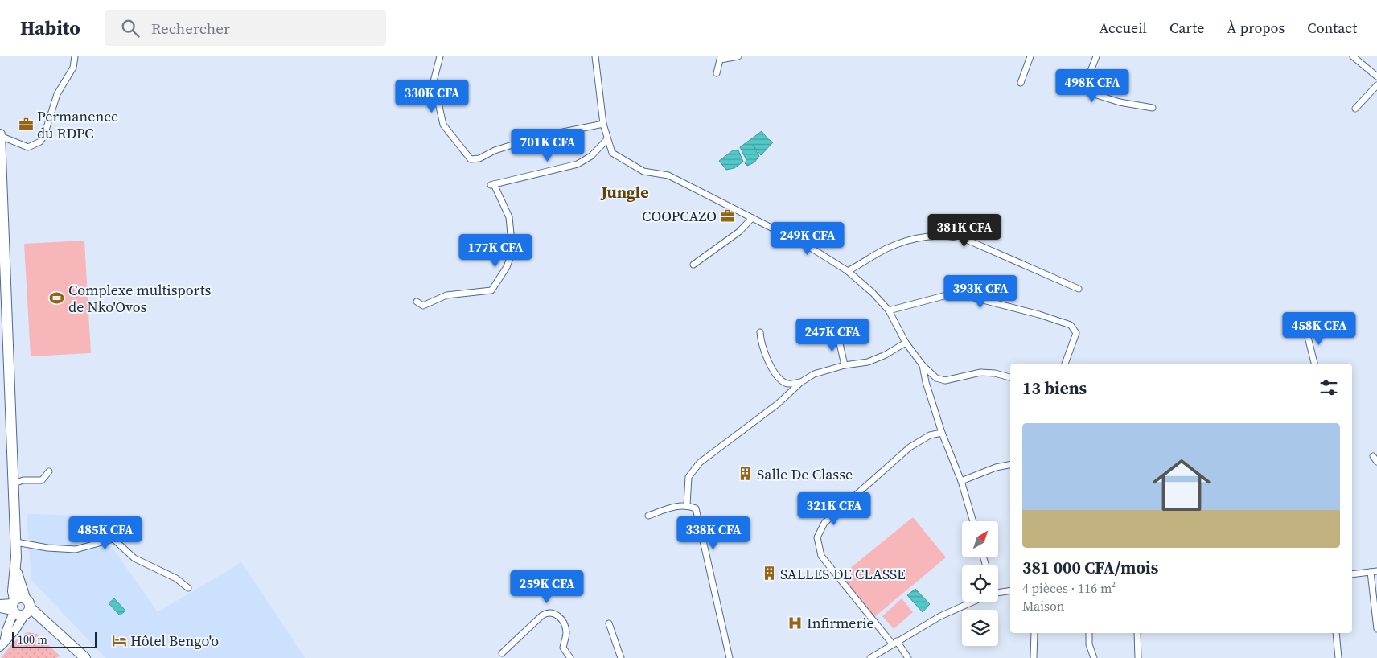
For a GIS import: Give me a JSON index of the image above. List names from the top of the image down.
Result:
{
  "districts": ["Jungle"],
  "places": {
    "office": ["Permanence du RDPC", "COOPCAZO"],
    "sports": ["Complexe multisports de Nko'Ovos"],
    "building": ["Salle De Classe", "SALLES DE CLASSE"],
    "hospital": ["Infirmerie"],
    "hotel": ["Hôtel Bengo'o"]
  },
  "scale_bar": "100 m",
  "north": "top right",
  "page": {
    "header": "Habito",
    "search": "Rechercher",
    "nav": [
      "Accueil",
      "Carte",
      "À propos",
      "Contact"
    ],
    "price": [
      "498K CFA",
      "330K CFA",
      "701K CFA",
      "381K CFA",
      "249K CFA",
      "177K CFA",
      "393K CFA",
      "458K CFA",
      "247K CFA",
      "321K CFA",
      "485K CFA",
      "338K CFA",
      "259K CFA"
    ],
    "heading": "13 biens",
    "list": [
      {
        "name": "381 000 CFA/mois",
        "note": "4 pièces · 116 m² · Maison"
      }
    ],
    "scale": "100 m"
  }
}
